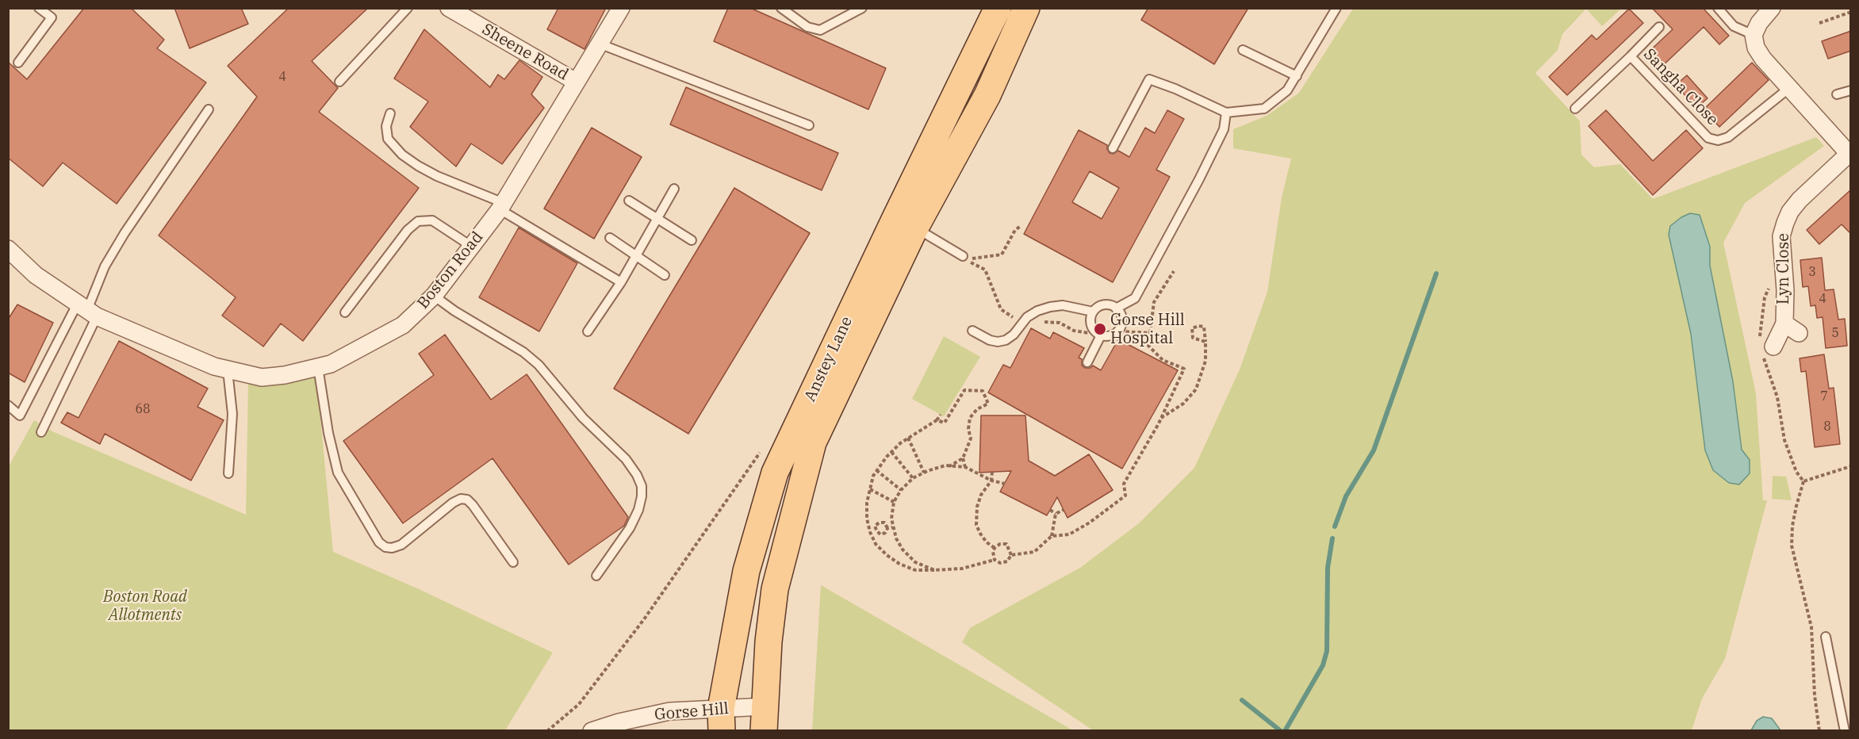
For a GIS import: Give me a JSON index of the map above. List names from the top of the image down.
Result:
{
  "streets": {
    "main road": ["Anstey Lane"],
    "street": [
      "Sheene Road",
      "Lyn Close",
      "Boston Road",
      "Gorse Hill"
    ],
    "lane": ["Sangha Close"]
  },
  "crossings": [
    ["Sheene Road", "Boston Road"],
    ["Anstey Lane", "Gorse Hill"]
  ],
  "parks": ["Boston Road Allotments"],
  "places": ["Gorse Hill Hospital"],
  "house_numbers": [
    "4",
    "3",
    "4",
    "5",
    "7",
    "68",
    "8"
  ]
}
